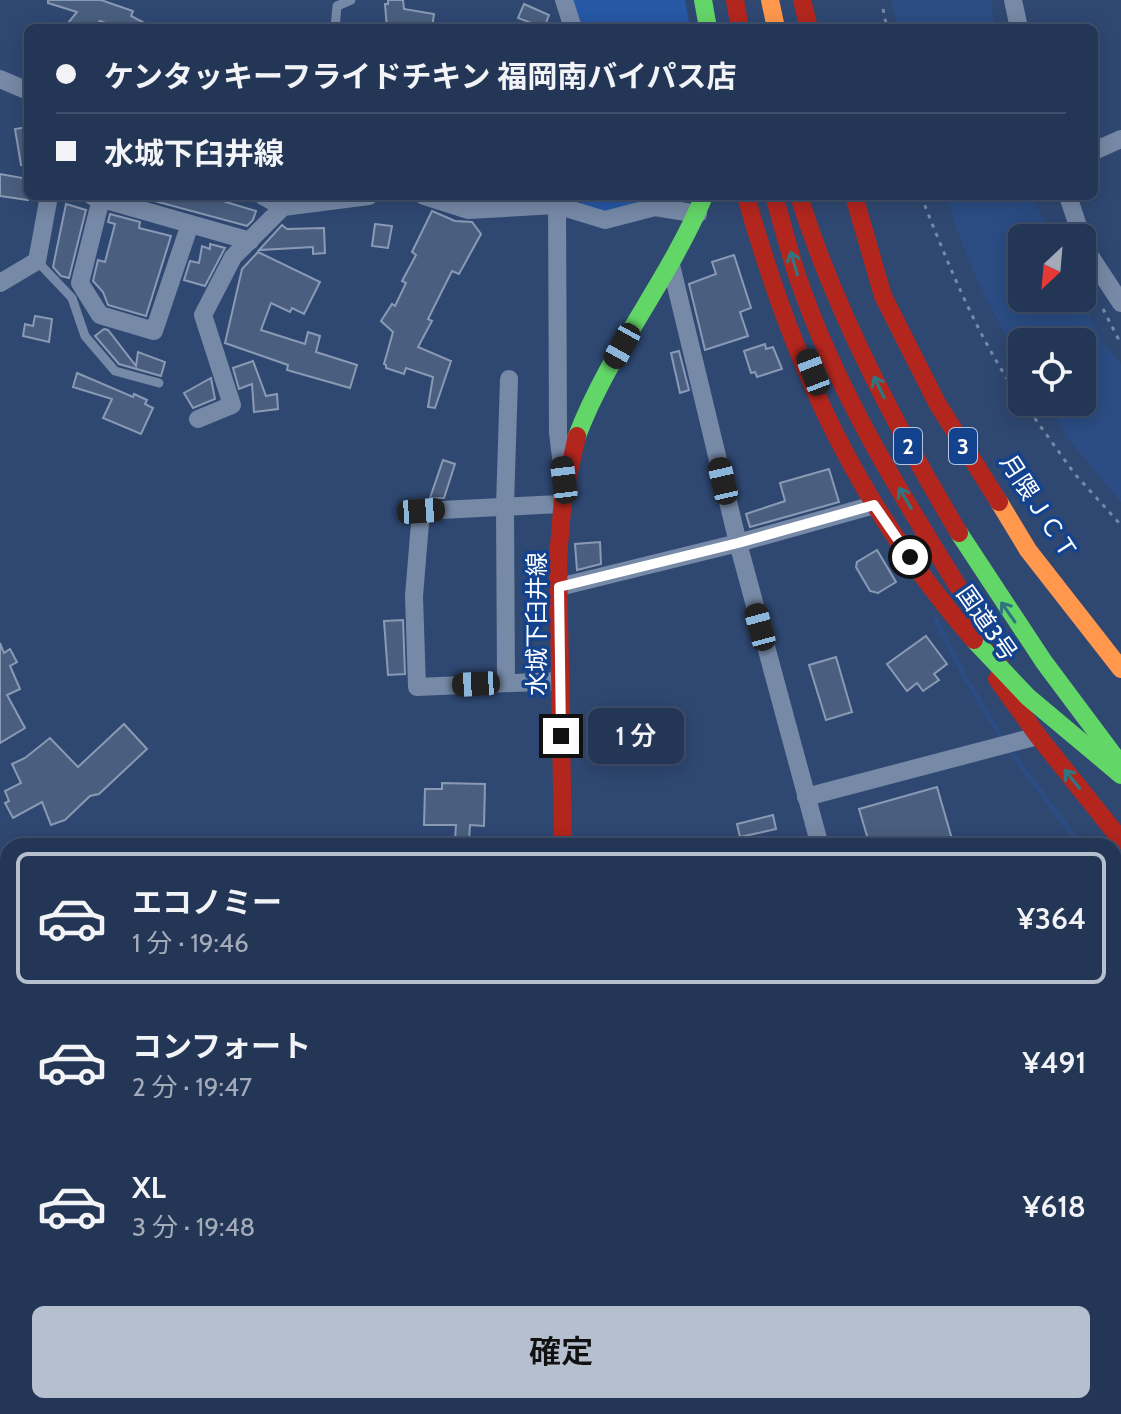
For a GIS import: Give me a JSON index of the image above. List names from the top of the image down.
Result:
{
  "streets": {
    "main road": [
      "2",
      "3",
      "月隈ＪＣＴ",
      "国道3号",
      "水城下臼井線"
    ]
  },
  "north": "bottom left",
  "page": {
    "banner": ["ケンタッキーフライドチキン 福岡南バイパス店", "水城下臼井線"],
    "bubble": "1 分",
    "list": [
      {
        "name": "エコノミー",
        "note": "1 分 · 19:46",
        "value": "¥364"
      },
      {
        "name": "コンフォート",
        "note": "2 分 · 19:47",
        "value": "¥491"
      },
      {
        "name": "XL",
        "note": "3 分 · 19:48",
        "value": "¥618"
      }
    ],
    "buttons": "確定"
  }
}
